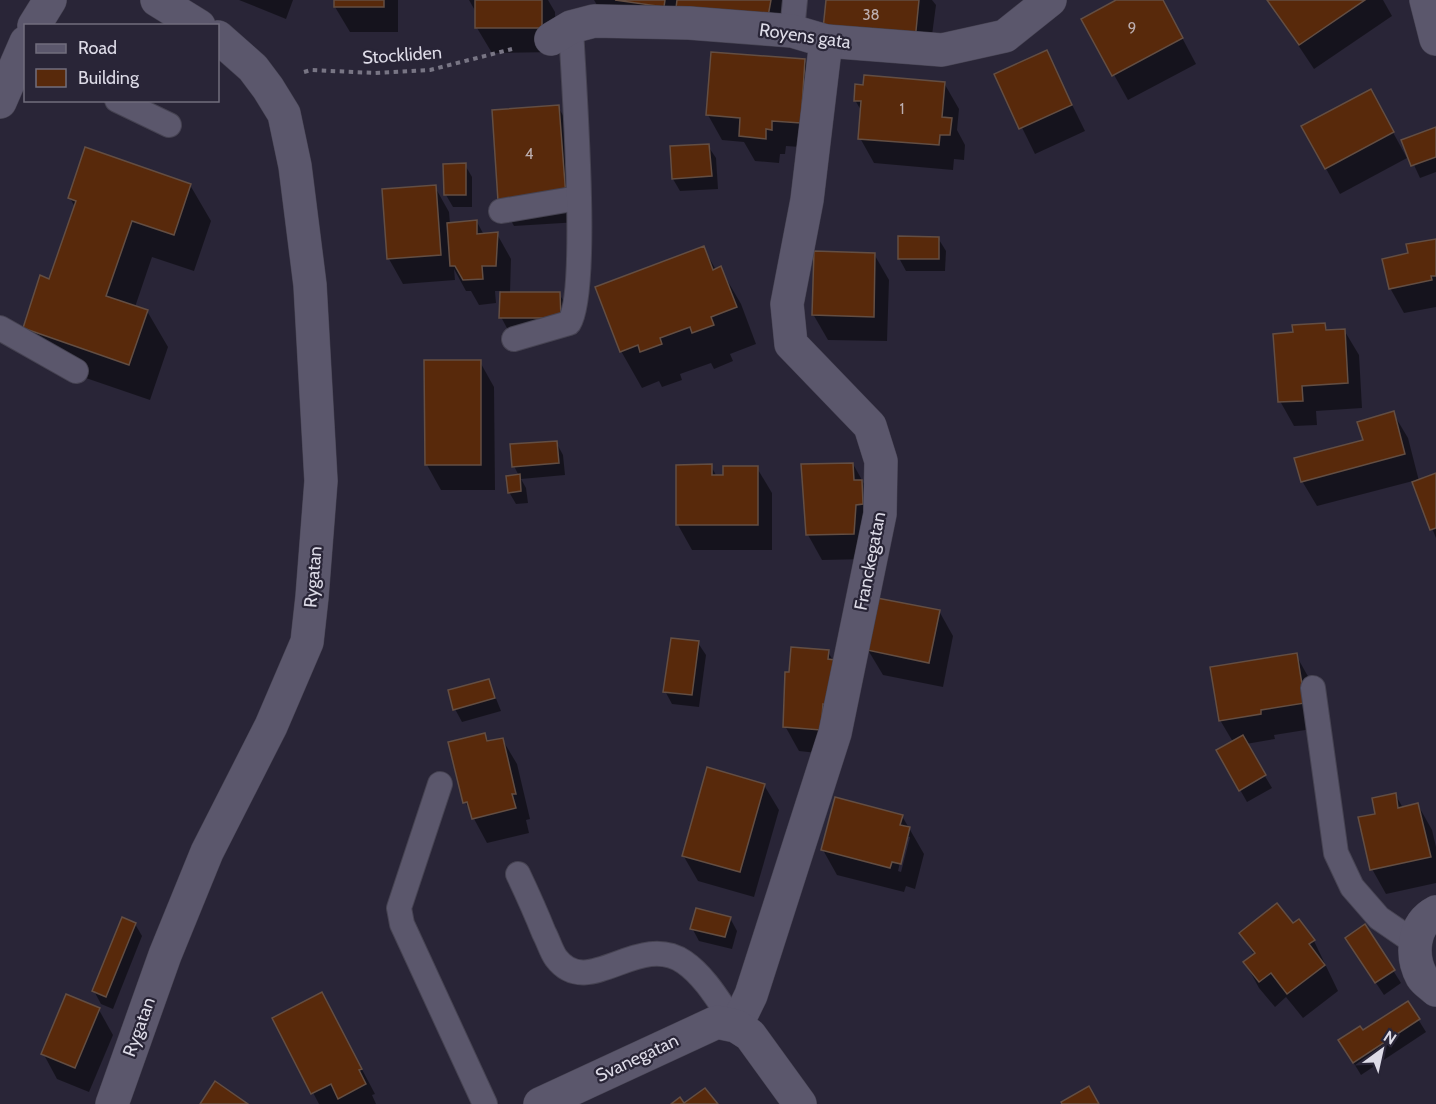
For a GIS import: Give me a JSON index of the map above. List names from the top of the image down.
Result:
{
  "streets": {
    "street": [
      "Royens gata",
      "Franckegatan",
      "Rygatan",
      "Svanegatan"
    ],
    "path": ["Stockliden"]
  },
  "crossings": [
    ["Royens gata", "Franckegatan"],
    ["Franckegatan", "Svanegatan"]
  ],
  "house_numbers": [
    "38",
    "9",
    "1",
    "4"
  ],
  "legend": ["Road", "Building"],
  "north": "top right"
}
